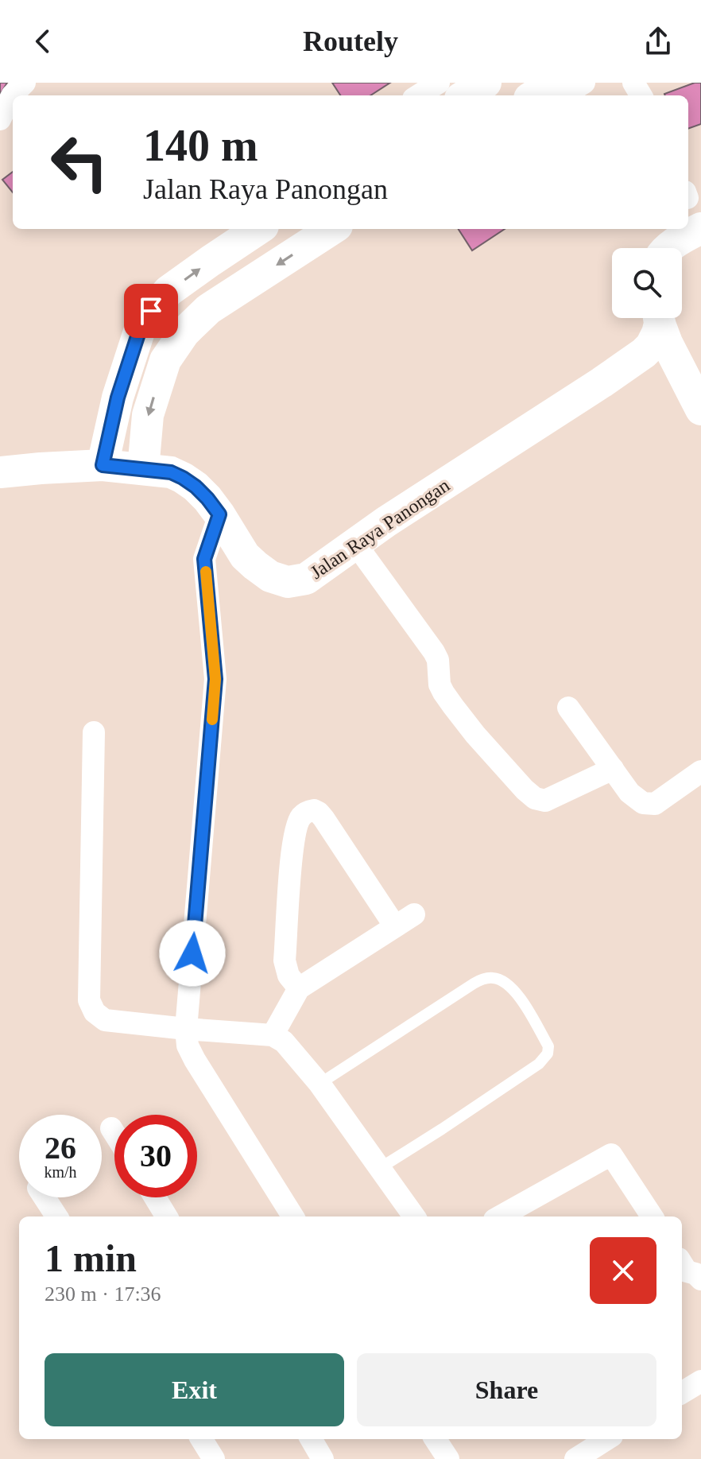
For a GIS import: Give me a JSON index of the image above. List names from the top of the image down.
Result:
{
  "streets": {
    "main road": ["Jalan Raya Panongan"]
  },
  "page": {
    "header": "Routely",
    "turn": ["140 m", "Jalan Raya Panongan"],
    "speed": "26 km/h",
    "limit": "30",
    "heading": ["1 min", "230 m · 17:36"],
    "buttons": ["Exit", "Share"]
  }
}
